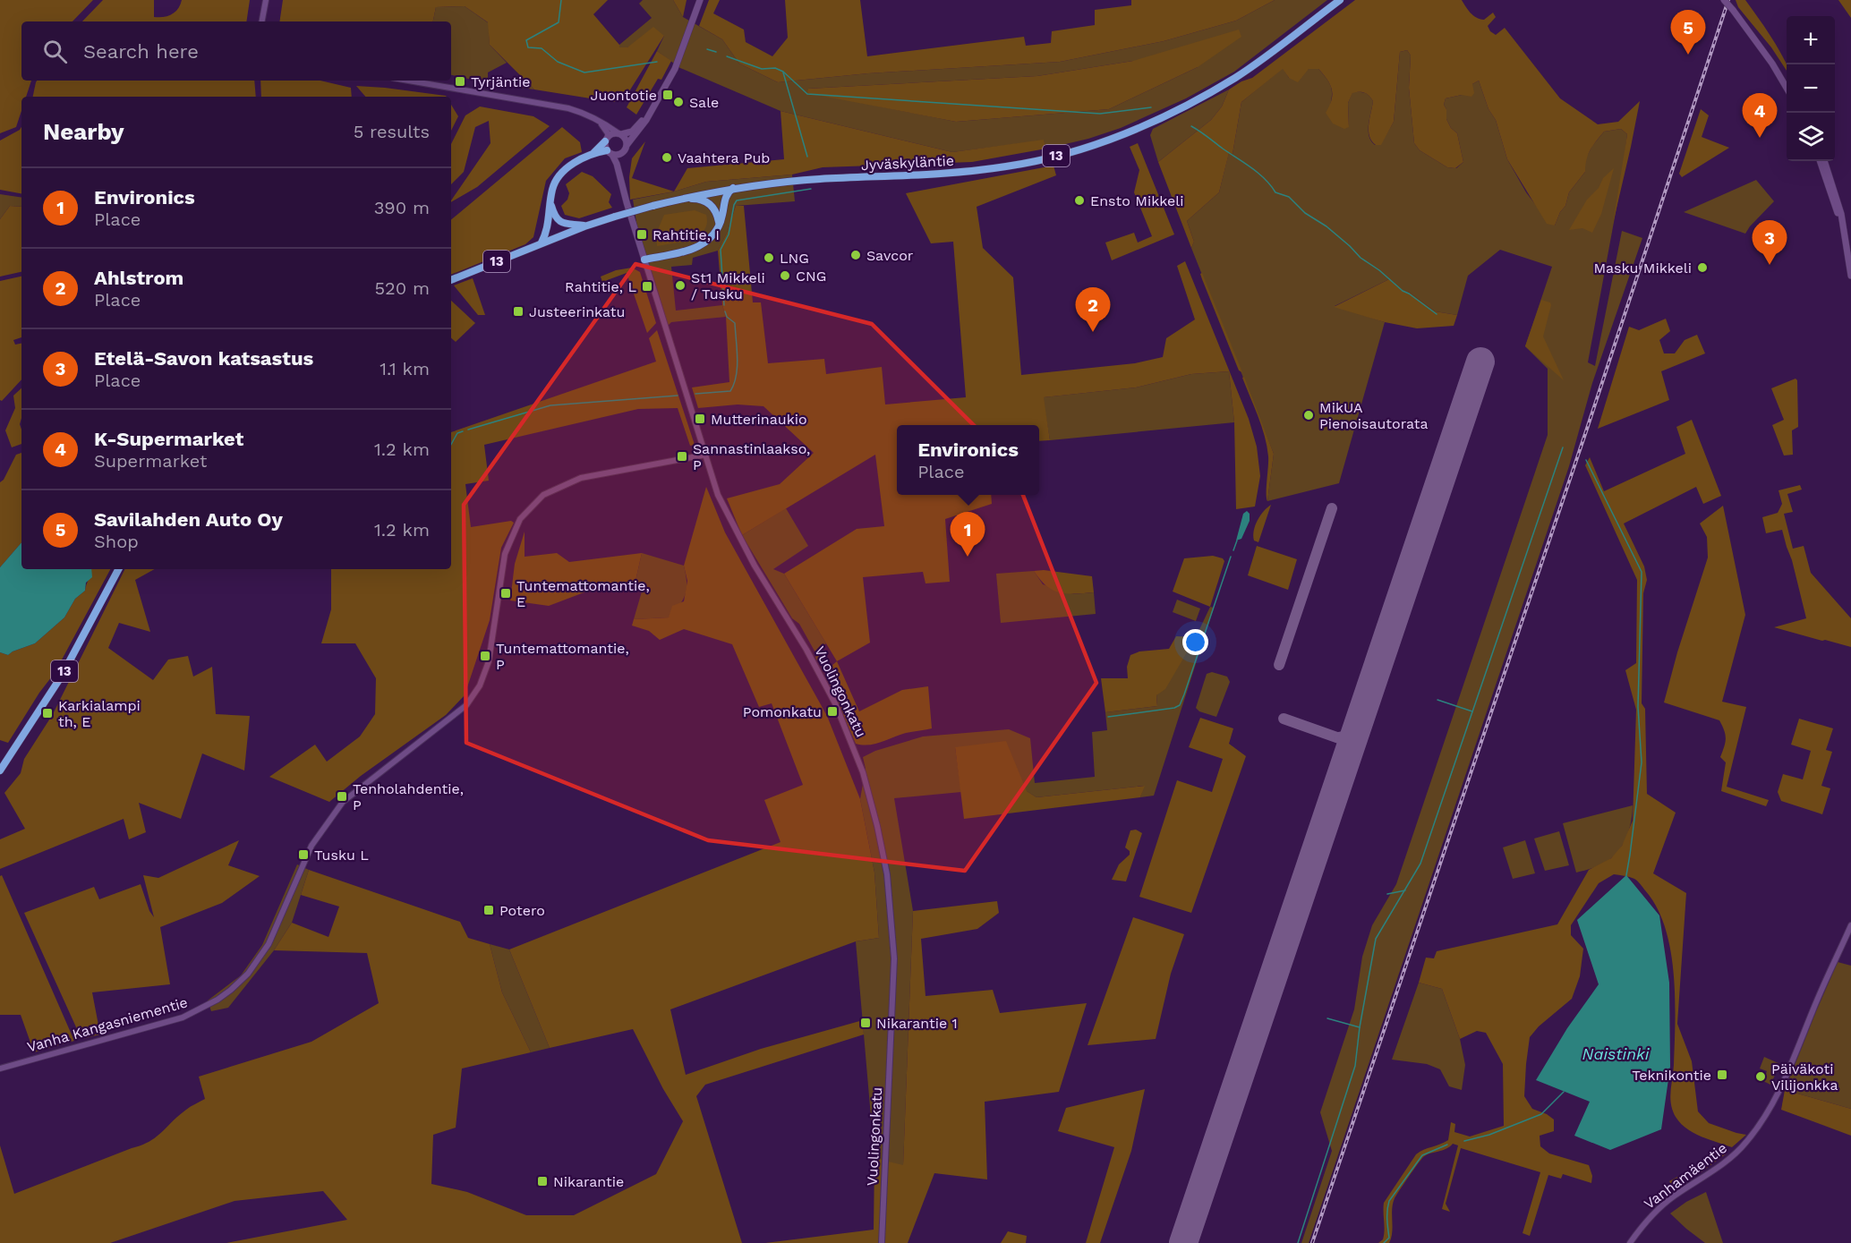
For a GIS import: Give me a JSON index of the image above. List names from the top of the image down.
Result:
{
  "streets": {
    "highway": ["13", "Jyväskyläntie"],
    "main road": ["Vuolingonkatu"],
    "street": ["Vanha Kangasniementie", "Vanhamäentie"]
  },
  "crossings": [
    ["Vuolingonkatu", "Vanha Kangasniementie"]
  ],
  "water": ["Naistinki"],
  "places": {
    "transit": [
      "Tyrjäntie",
      "Juontotie",
      "Rahtitie, I",
      "Rahtitie, L",
      "Justeerinkatu",
      "Mutterinaukio",
      "Sannastinlaakso, P",
      "Tuntemattomantie, E",
      "Tuntemattomantie, P",
      "Pomonkatu",
      "Karkialampi th, E",
      "Tenholahdentie, P",
      "Tusku L",
      "Potero",
      "Nikarantie 1",
      "Teknikontie",
      "Nikarantie"
    ],
    "other": [
      "Sale",
      "Vaahtera Pub",
      "Ensto Mikkeli",
      "Savcor",
      "LNG",
      "Masku Mikkeli",
      "CNG",
      "St1 Mikkeli / Tusku",
      "MikUA Pienoisautorata",
      "Päiväkoti Vilijonkka"
    ]
  },
  "page": {
    "pins": [
      "5",
      "4",
      "3",
      "2",
      "1"
    ],
    "map_buttons": ["+", "−"],
    "search": "Search here",
    "heading": ["Nearby", "5 results"],
    "list": [
      {
        "mark": "1",
        "name": "Environics",
        "note": "Place",
        "value": "390 m"
      },
      {
        "mark": "2",
        "name": "Ahlstrom",
        "note": "Place",
        "value": "520 m"
      },
      {
        "mark": "3",
        "name": "Etelä-Savon katsastus",
        "note": "Place",
        "value": "1.1 km"
      },
      {
        "mark": "4",
        "name": "K-Supermarket",
        "note": "Supermarket",
        "value": "1.2 km"
      },
      {
        "mark": "5",
        "name": "Savilahden Auto Oy",
        "note": "Shop",
        "value": "1.2 km"
      }
    ],
    "popup": ["Environics", "Place"]
  }
}
